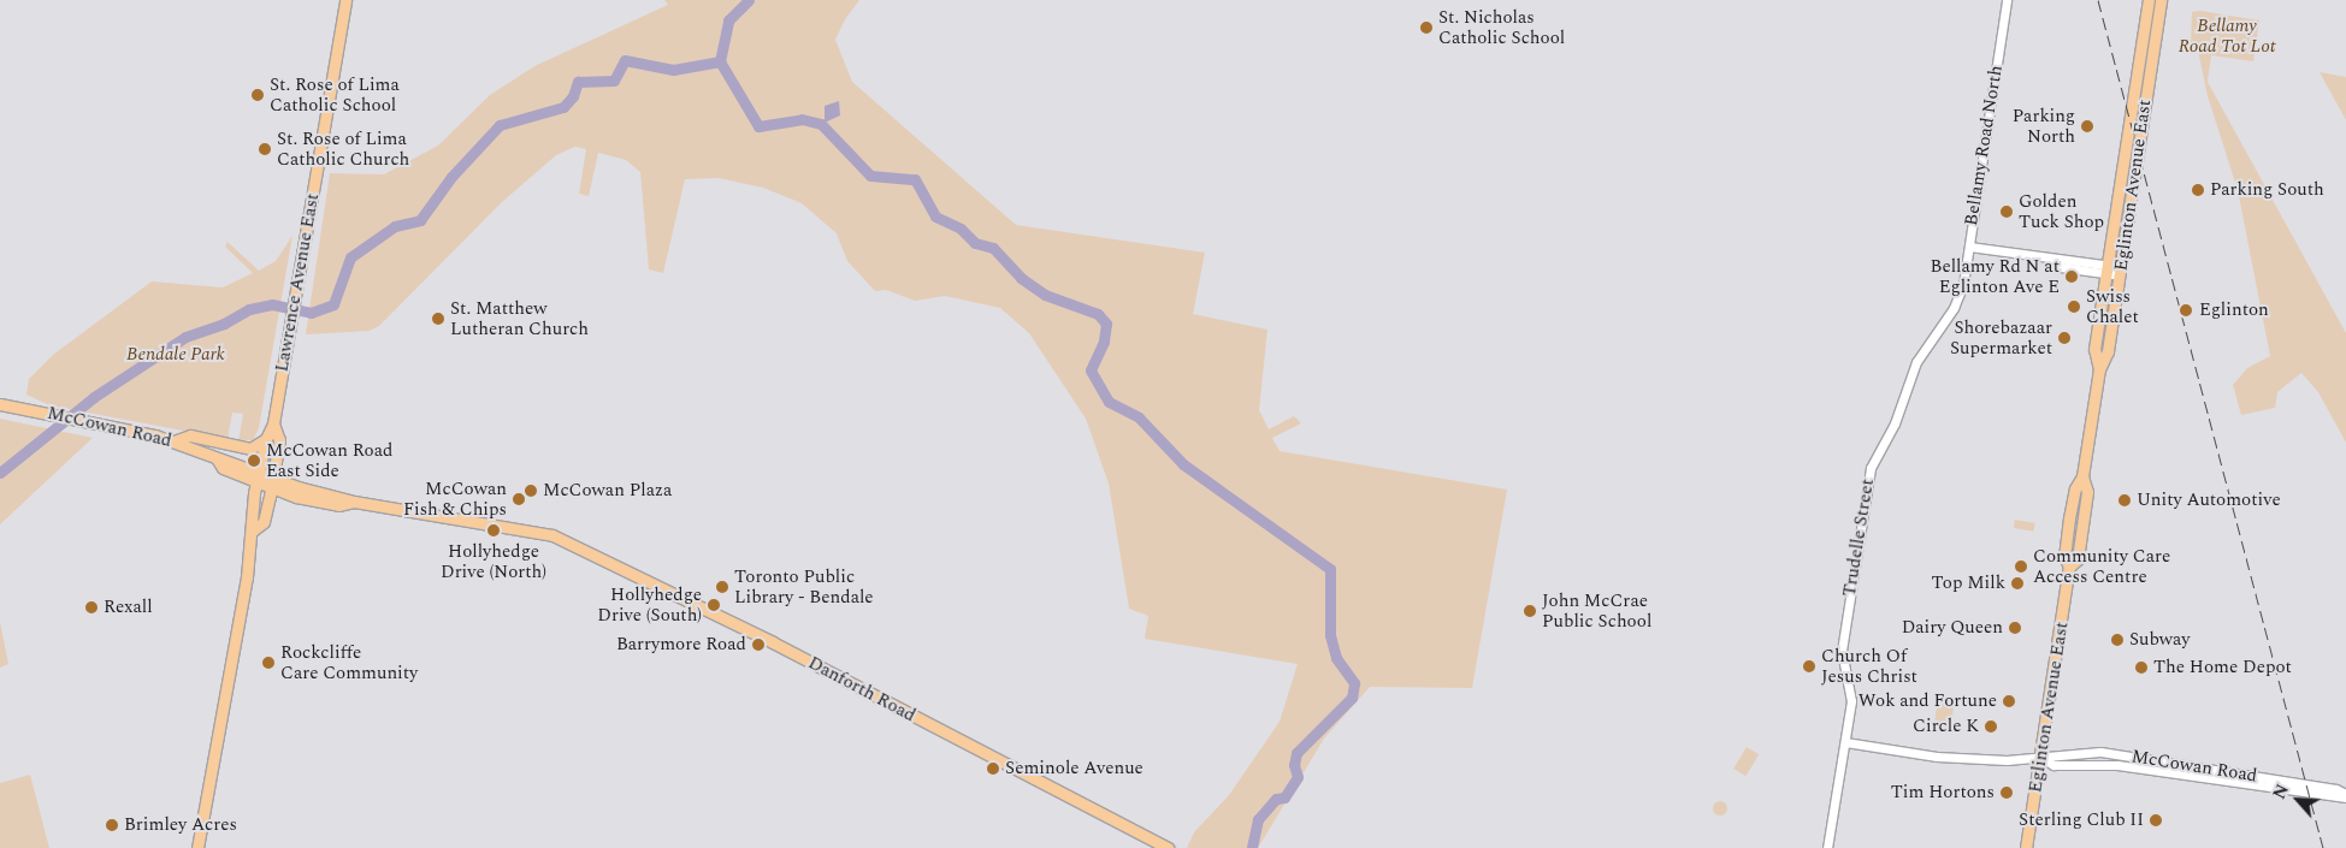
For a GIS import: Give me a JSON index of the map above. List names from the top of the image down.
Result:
{
  "streets": {
    "main road": [
      "Eglinton Avenue East",
      "Lawrence Avenue East",
      "McCowan Road",
      "Danforth Road"
    ],
    "street": ["Bellamy Road North", "Trudelle Street"]
  },
  "crossings": [
    ["Bellamy Road North", "Eglinton Avenue East"],
    ["Bellamy Road North", "Trudelle Street"],
    ["Eglinton Avenue East", "McCowan Road"],
    ["Lawrence Avenue East", "McCowan Road"],
    ["McCowan Road", "Trudelle Street"],
    ["McCowan Road", "Danforth Road"]
  ],
  "parks": ["Bellamy Road Tot Lot", "Bendale Park"],
  "places": [
    "St. Nicholas Catholic School",
    "St. Rose of Lima Catholic School",
    "Parking North",
    "St. Rose of Lima Catholic Church",
    "Parking South",
    "Golden Tuck Shop",
    "Bellamy Rd N at Eglinton Ave E",
    "Swiss Chalet",
    "Eglinton",
    "St. Matthew Lutheran Church",
    "Shorebazaar Supermarket",
    "McCowan Road East Side",
    "McCowan Plaza",
    "McCowan Fish & Chips",
    "Unity Automotive",
    "Hollyhedge Drive (North)",
    "Community Care Access Centre",
    "Top Milk",
    "Toronto Public Library - Bendale",
    "Hollyhedge Drive (South)",
    "Rexall",
    "John McCrae Public School",
    "Dairy Queen",
    "Subway",
    "Barrymore Road",
    "Rockcliffe Care Community",
    "Church Of Jesus Christ",
    "The Home Depot",
    "Wok and Fortune",
    "Circle K",
    "Seminole Avenue",
    "Tim Hortons",
    "Sterling Club II",
    "Brimley Acres"
  ],
  "north": "top left"
}
